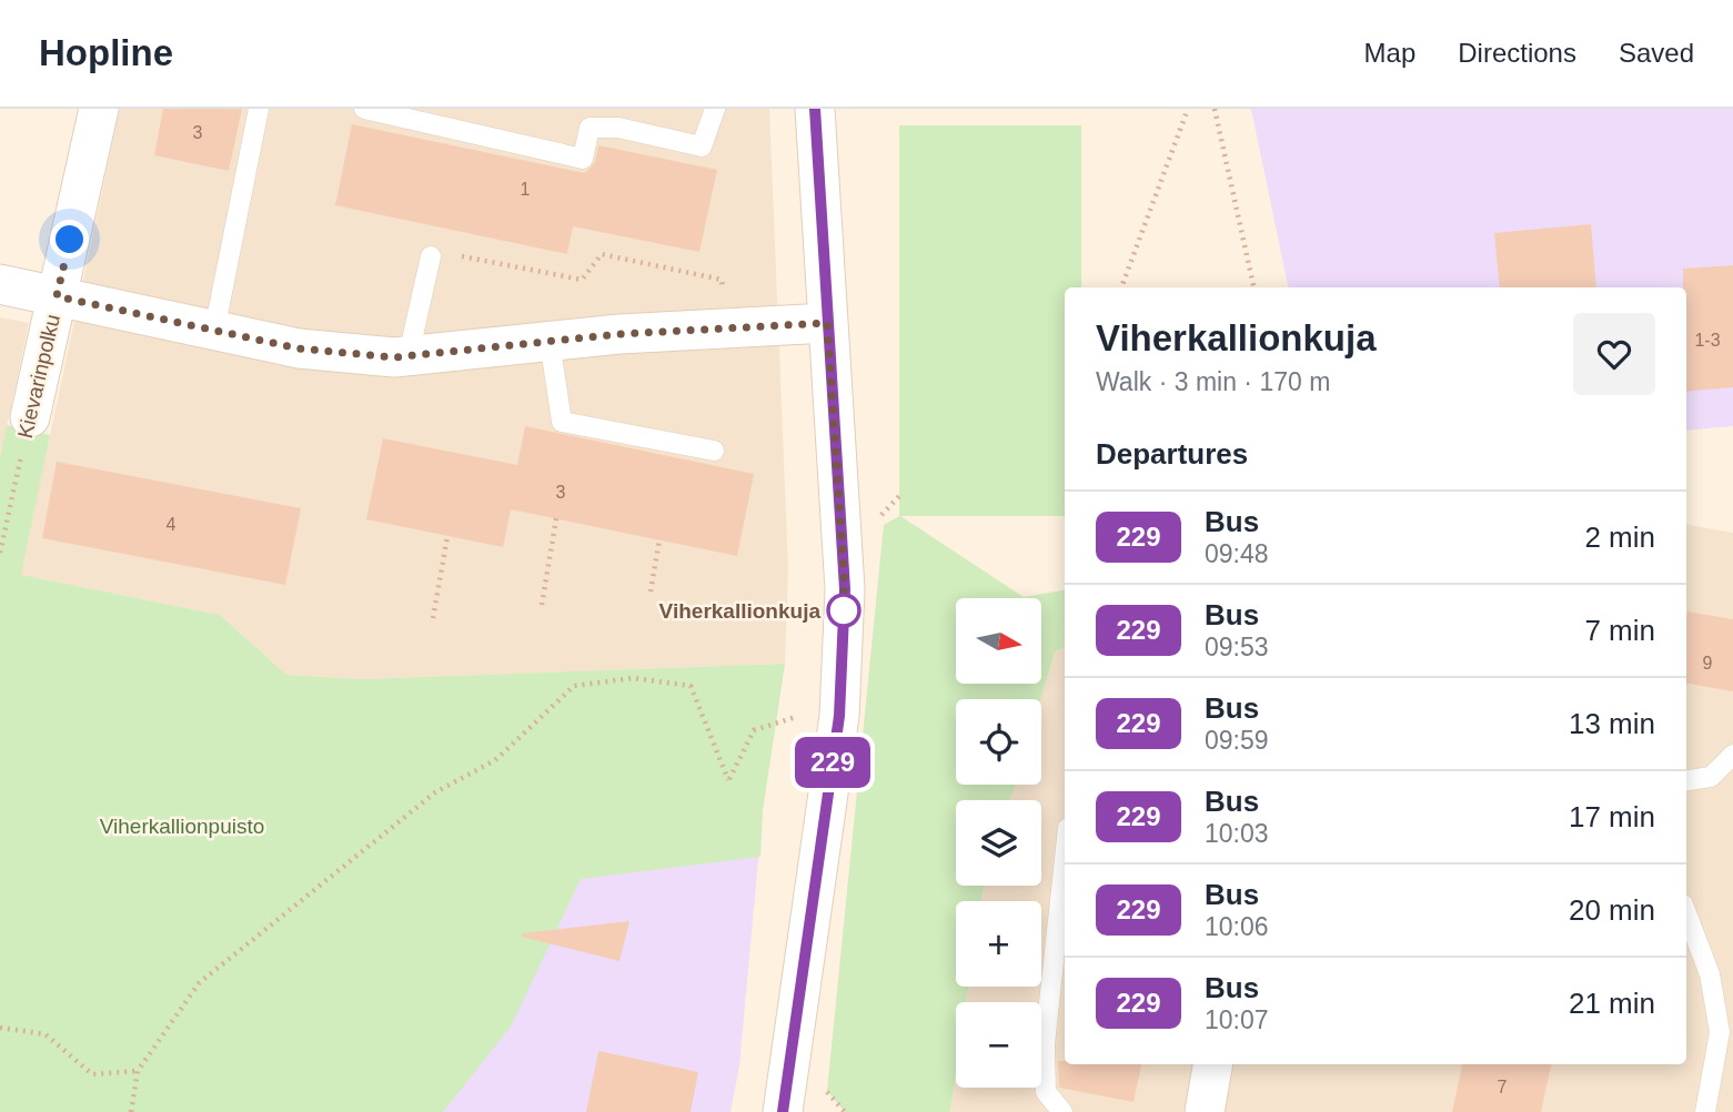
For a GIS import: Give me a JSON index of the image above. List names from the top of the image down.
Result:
{
  "streets": {
    "street": ["Kievarinpolku"]
  },
  "parks": ["Viherkallionpuisto"],
  "places": ["Viherkallionkuja"],
  "lines": ["bus line 229"],
  "house_numbers": [
    "3",
    "1",
    "1-3",
    "3",
    "4",
    "9",
    "7"
  ],
  "north": "right",
  "page": {
    "header": "Hopline",
    "nav": ["Map", "Directions", "Saved"],
    "on_map": "229",
    "heading": [
      ["Viherkallionkuja", "Walk · 3 min · 170 m"],
      "Departures"
    ],
    "list": [
      {
        "mark": "229",
        "name": "Bus",
        "note": "09:48",
        "value": "2 min"
      },
      {
        "mark": "229",
        "name": "Bus",
        "note": "09:53",
        "value": "7 min"
      },
      {
        "mark": "229",
        "name": "Bus",
        "note": "09:59",
        "value": "13 min"
      },
      {
        "mark": "229",
        "name": "Bus",
        "note": "10:03",
        "value": "17 min"
      },
      {
        "mark": "229",
        "name": "Bus",
        "note": "10:06",
        "value": "20 min"
      },
      {
        "mark": "229",
        "name": "Bus",
        "note": "10:07",
        "value": "21 min"
      }
    ],
    "map_buttons": ["+", "−"]
  }
}
